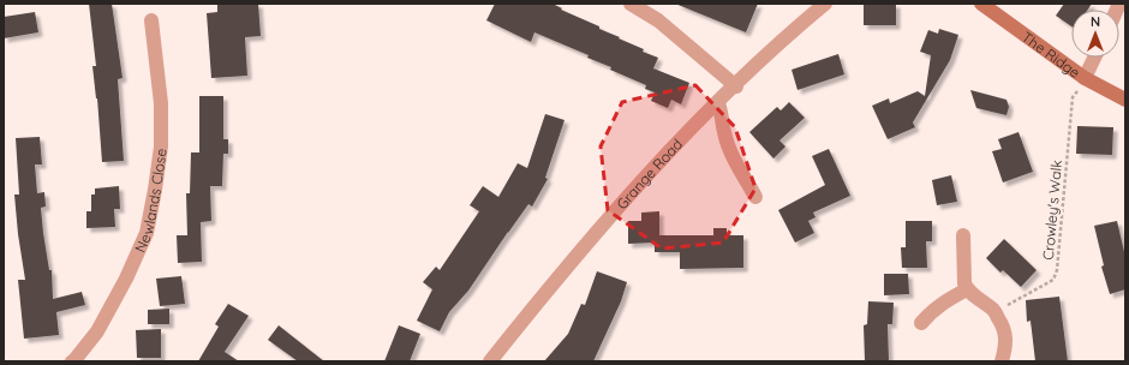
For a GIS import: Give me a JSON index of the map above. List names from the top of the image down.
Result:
{
  "streets": {
    "main road": ["The Ridge"],
    "street": ["Grange Road", "Newlands Close"],
    "path": ["Crowley's Walk"]
  },
  "crossings": [
    ["The Ridge", "Crowley's Walk"]
  ],
  "north": "top"
}
